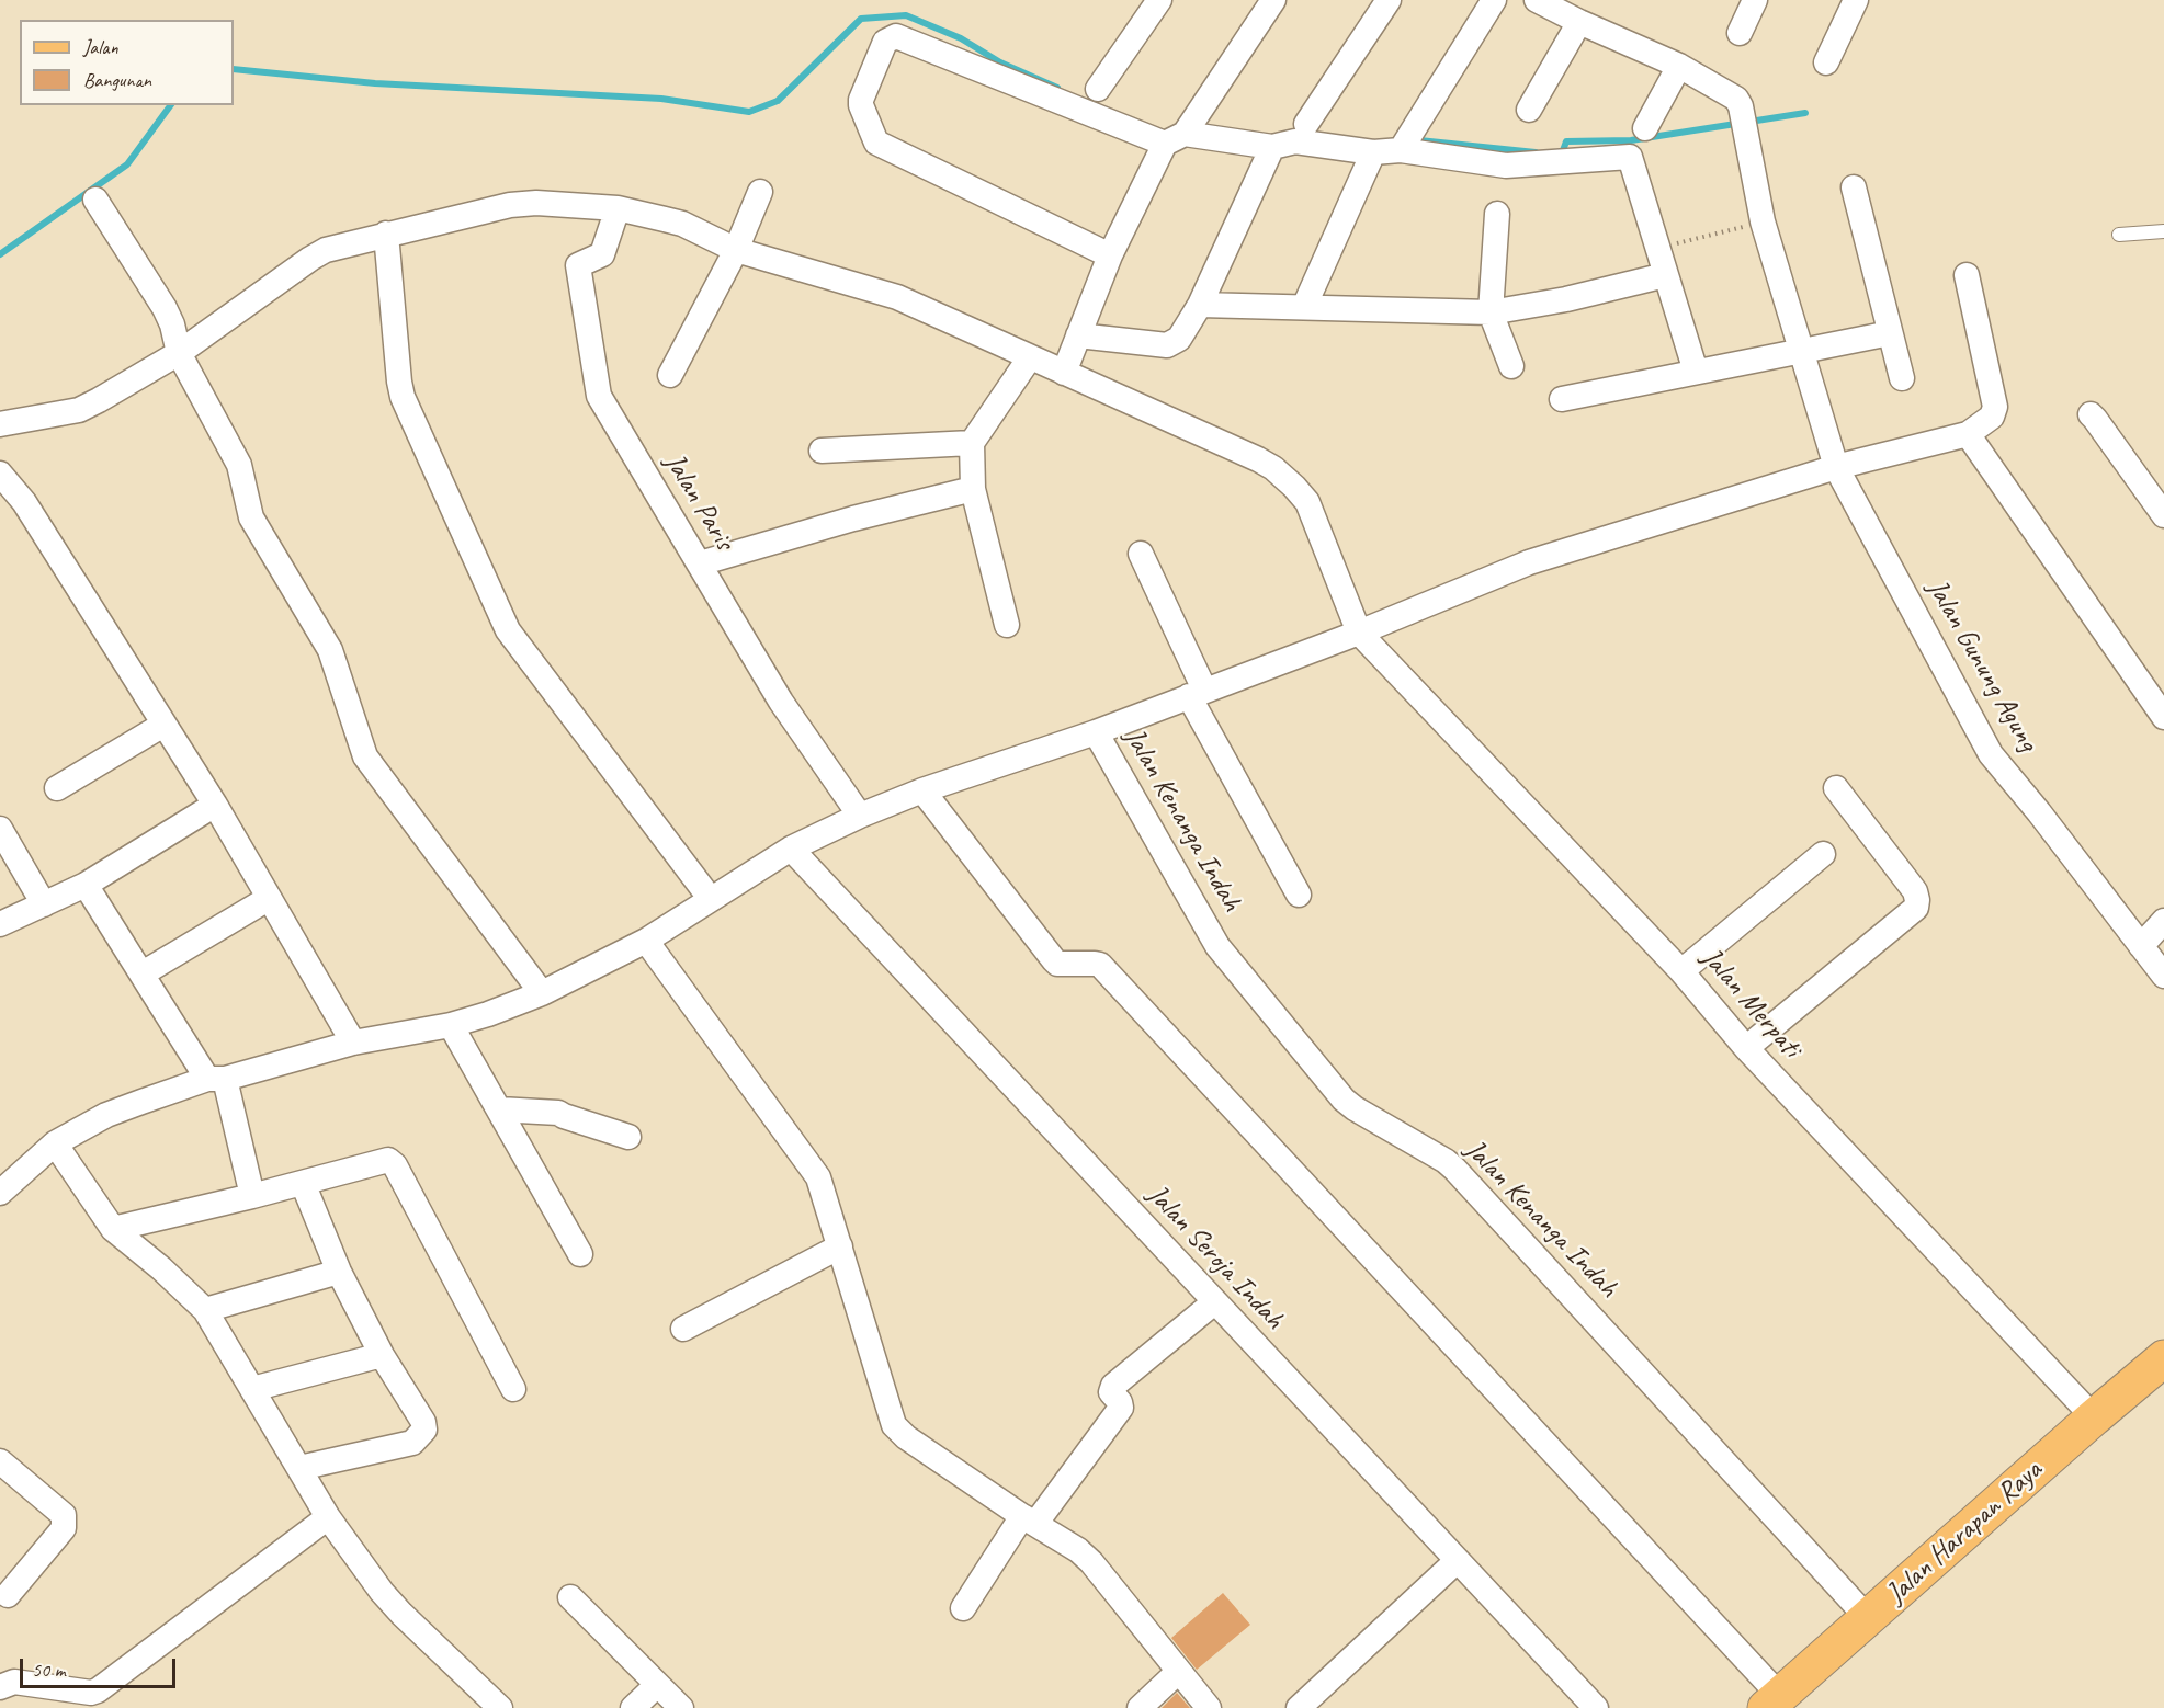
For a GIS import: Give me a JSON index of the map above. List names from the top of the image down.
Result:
{
  "streets": {
    "main road": ["Jalan Harapan Raya"],
    "street": [
      "Jalan Paris",
      "Jalan Gunung Agung",
      "Jalan Kenanga Indah",
      "Jalan Merpati",
      "Jalan Seroja Indah"
    ]
  },
  "crossings": [
    ["Jalan Kenanga Indah", "Jalan Harapan Raya"],
    ["Jalan Merpati", "Jalan Harapan Raya"]
  ],
  "legend": ["Jalan", "Bangunan"],
  "scale_bar": "50 m"
}
